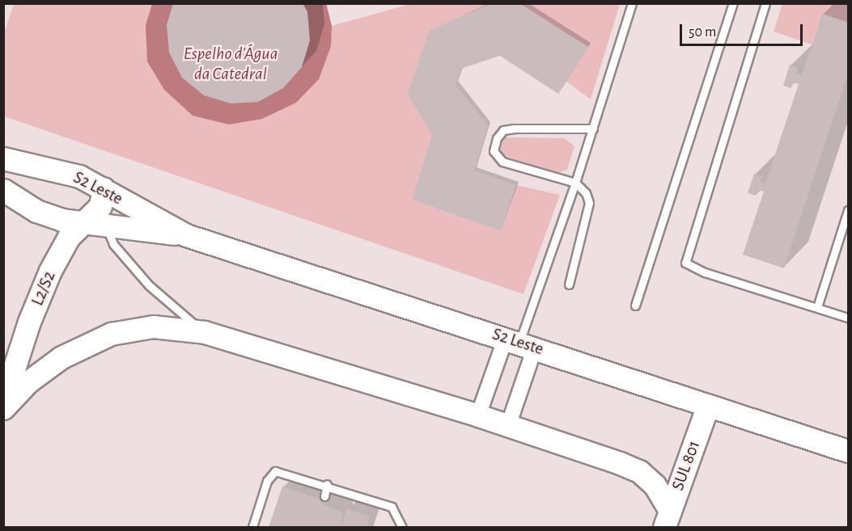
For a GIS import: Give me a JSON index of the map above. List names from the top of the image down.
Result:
{
  "streets": {
    "main road": ["S2 Leste", "L2/S2", "SUL 801"]
  },
  "crossings": [
    ["S2 Leste", "L2/S2"],
    ["S2 Leste", "SUL 801"]
  ],
  "water": ["Espelho d'Água da Catedral"],
  "scale_bar": "50 m"
}
